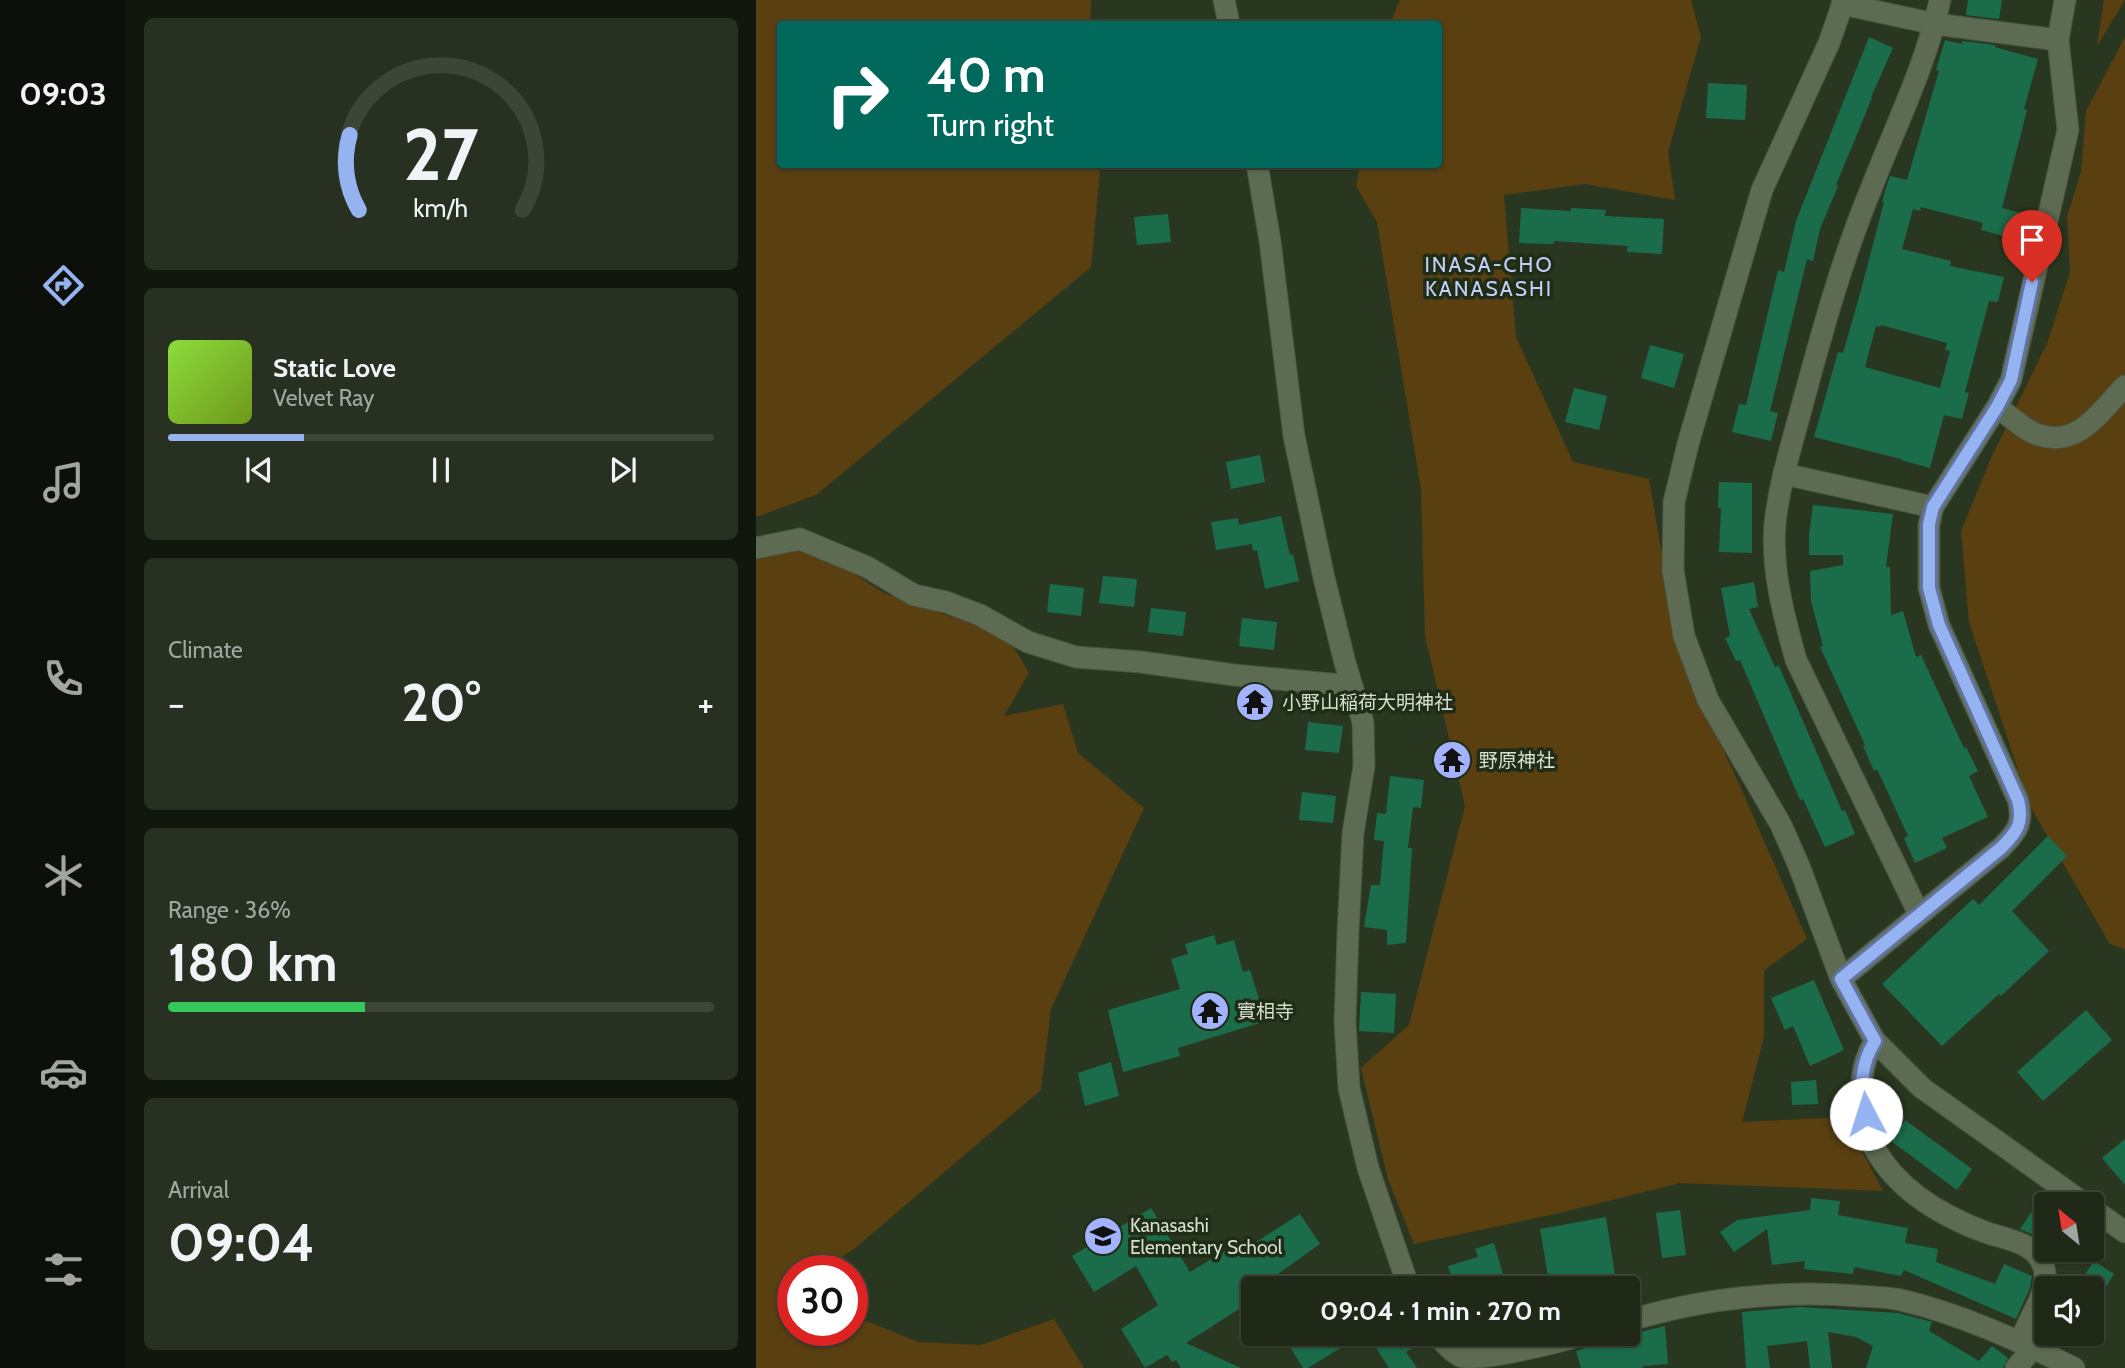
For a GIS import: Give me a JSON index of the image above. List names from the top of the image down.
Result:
{
  "districts": ["INASA-CHO KANASASHI"],
  "places": {
    "temple": ["小野山稲荷大明神社", "野原神社", "實相寺"],
    "school or university": ["Kanasashi Elementary School"]
  },
  "north": "top left",
  "page": {
    "tabs": "09:03",
    "turn": ["40 m", "Turn right"],
    "song": ["Static Love", "Velvet Ray"],
    "tile": [
      "Climate",
      ["Range · 36%", "180 km"],
      ["Arrival", "09:04"]
    ],
    "heat": ["−", "20°", "+"],
    "limit": "30",
    "trip": "09:04 · 1 min · 270 m",
    "gauge": ["27", "km/h"]
  }
}
